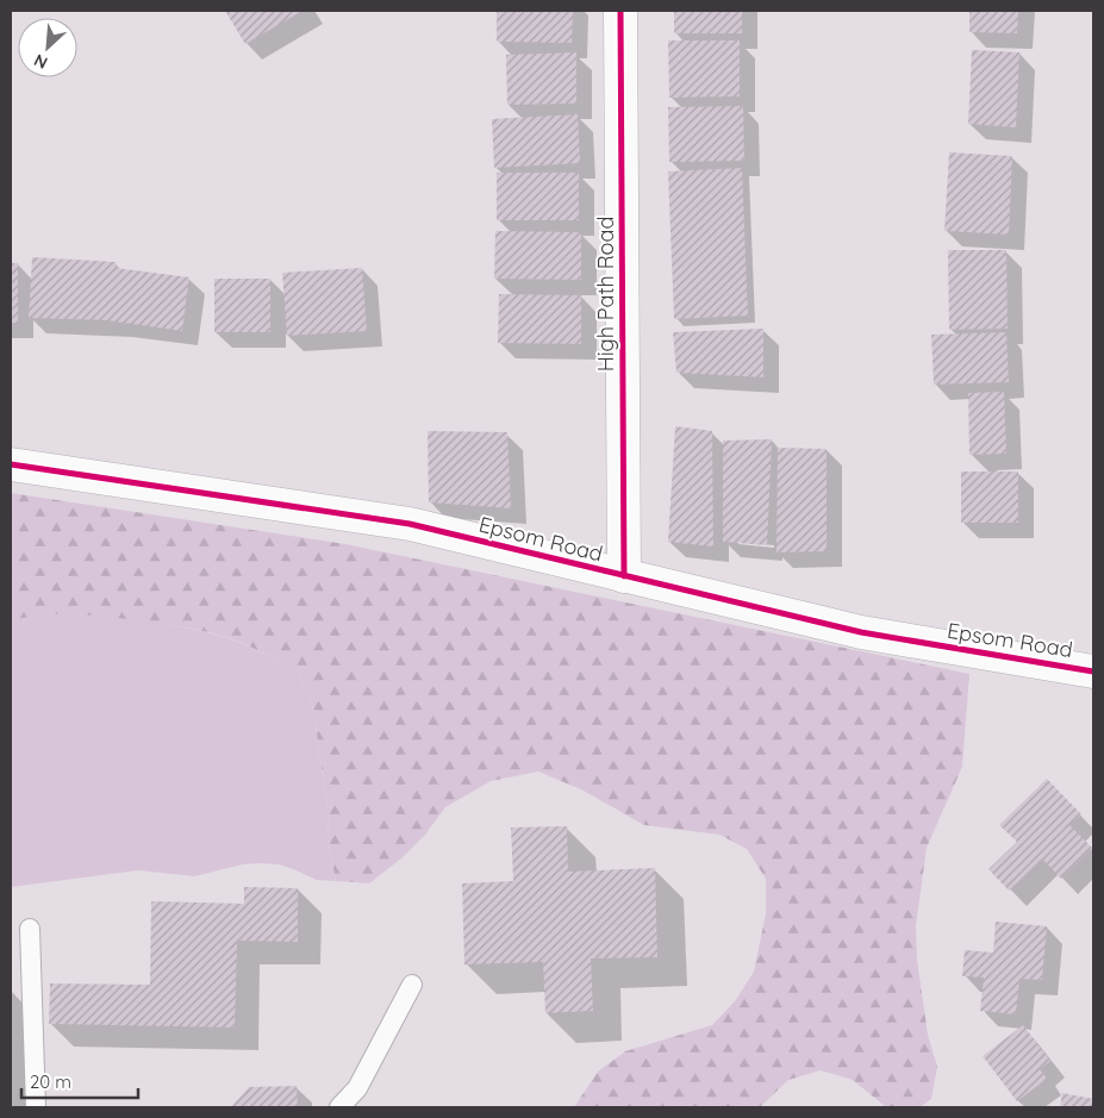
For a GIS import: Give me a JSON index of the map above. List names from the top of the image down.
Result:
{
  "streets": {
    "main road": ["High Path Road", "Epsom Road"]
  },
  "crossings": [
    ["High Path Road", "Epsom Road"]
  ],
  "scale_bar": "20 m",
  "north": "bottom left"
}
